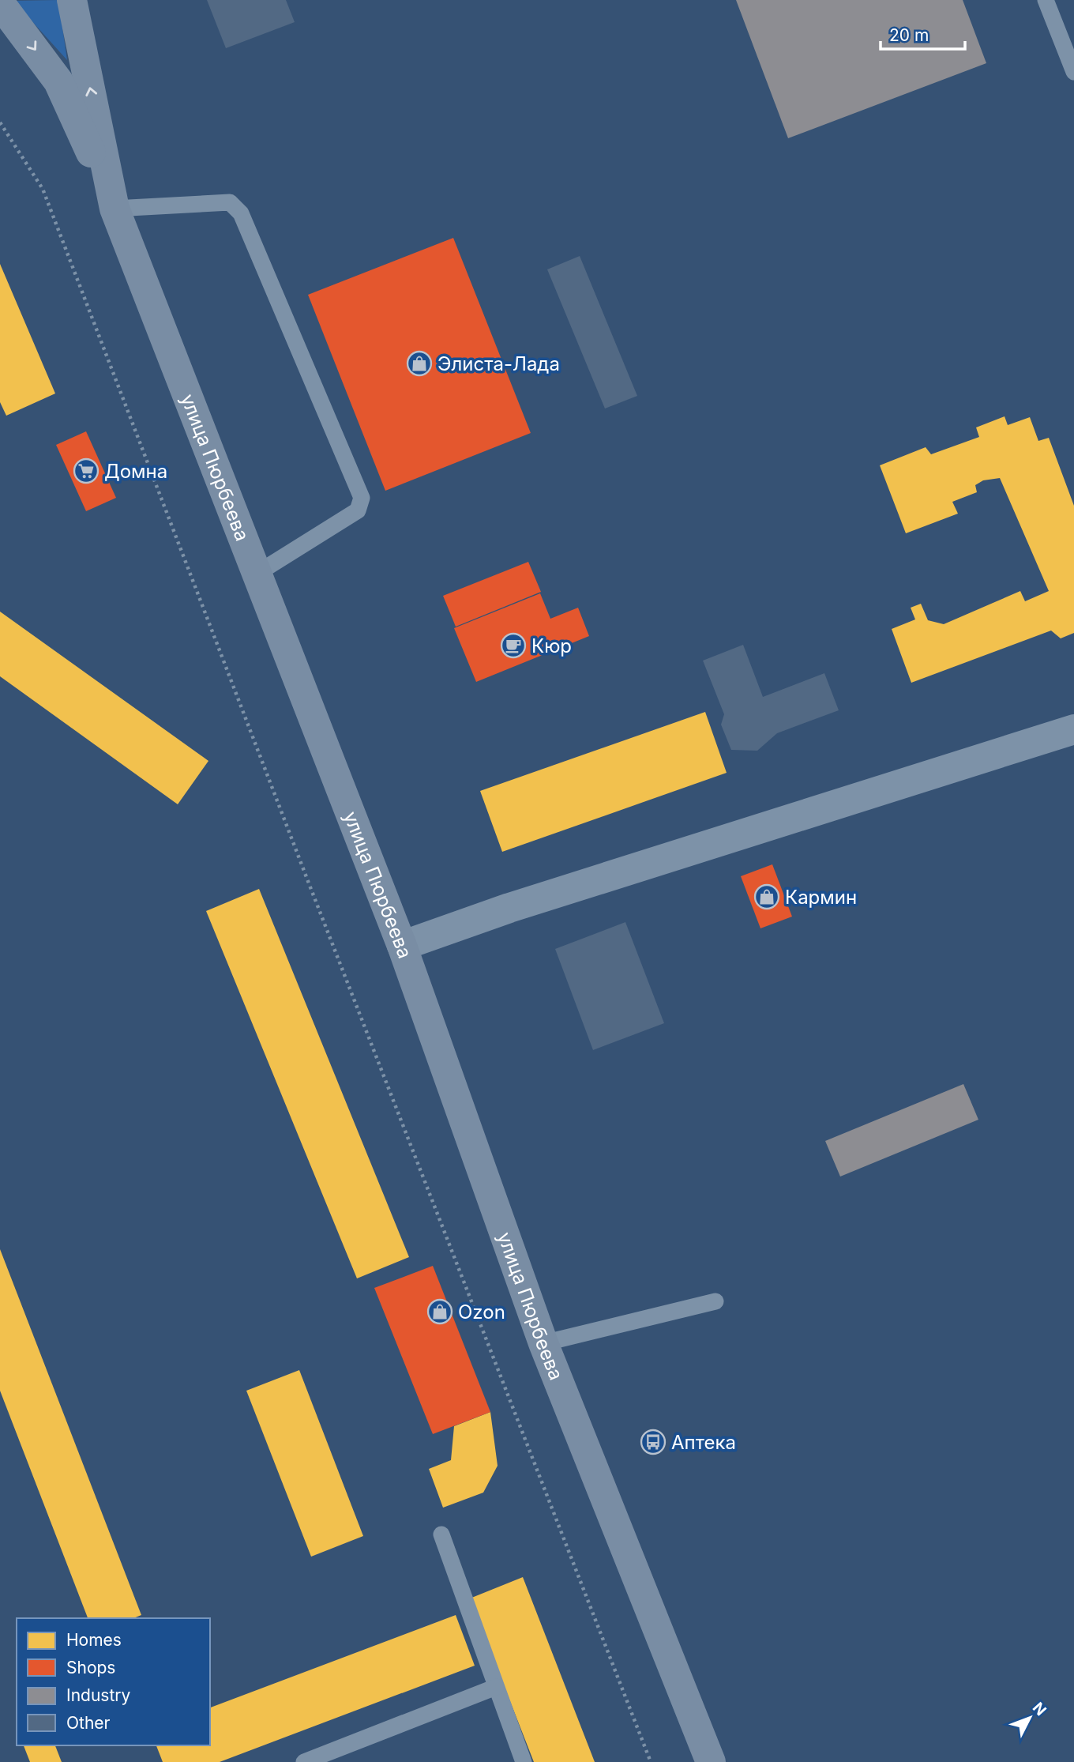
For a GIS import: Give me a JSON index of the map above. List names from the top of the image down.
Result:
{
  "streets": {
    "main road": ["улица Пюрбеева"]
  },
  "places": {
    "shop": ["Элиста-Лада", "Кармин", "Ozon"],
    "supermarket": ["Домна"],
    "cafe": ["Кюр"],
    "bus stop": ["Аптека"]
  },
  "legend": [
    "Homes",
    "Shops",
    "Industry",
    "Other"
  ],
  "scale_bar": "20 m",
  "north": "top right"
}
